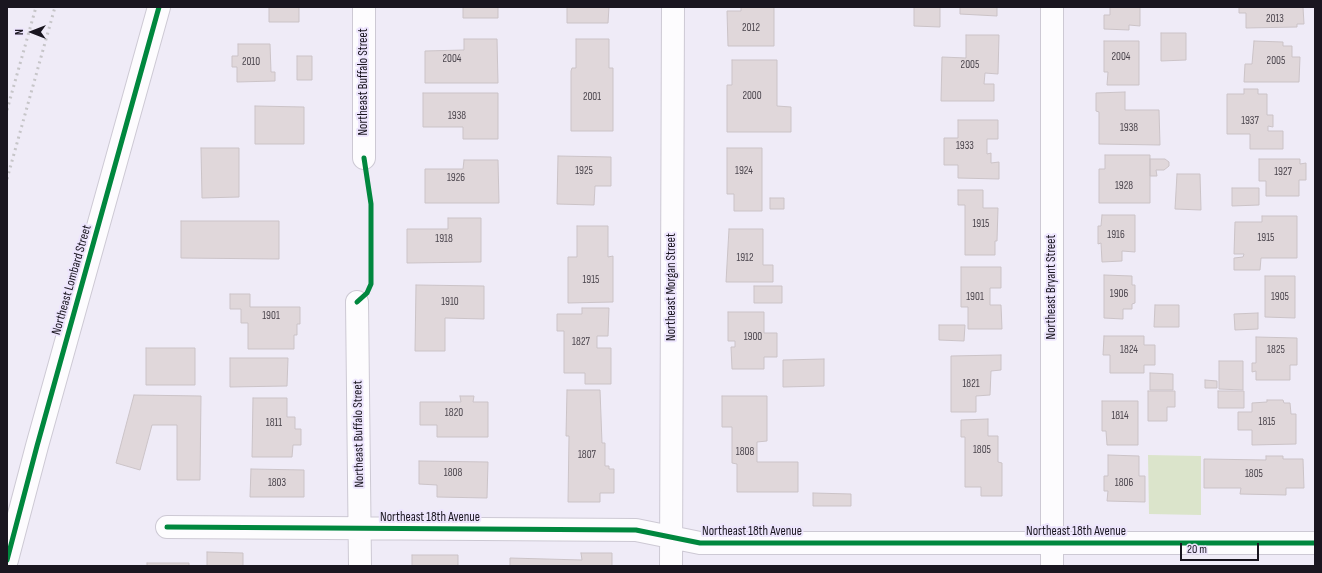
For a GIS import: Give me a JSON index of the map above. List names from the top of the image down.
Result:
{
  "streets": {
    "street": [
      "Northeast Buffalo Street",
      "Northeast Lombard Street",
      "Northeast Morgan Street",
      "Northeast Bryant Street",
      "Northeast 18th Avenue"
    ]
  },
  "crossings": [
    ["Northeast Buffalo Street", "Northeast 18th Avenue"],
    ["Northeast Morgan Street", "Northeast 18th Avenue"],
    ["Northeast Bryant Street", "Northeast 18th Avenue"]
  ],
  "house_numbers": [
    "2013",
    "2012",
    "2004",
    "2004",
    "2005",
    "2010",
    "2005",
    "2000",
    "2001",
    "1938",
    "1937",
    "1938",
    "1933",
    "1925",
    "1924",
    "1927",
    "1926",
    "1928",
    "1915",
    "1916",
    "1915",
    "1918",
    "1912",
    "1915",
    "1906",
    "1901",
    "1905",
    "1910",
    "1901",
    "1900",
    "1827",
    "1824",
    "1825",
    "1821",
    "1820",
    "1814",
    "1815",
    "1811",
    "1805",
    "1808",
    "1807",
    "1808",
    "1805",
    "1803",
    "1806"
  ],
  "scale_bar": "20 m",
  "north": "left"
}
